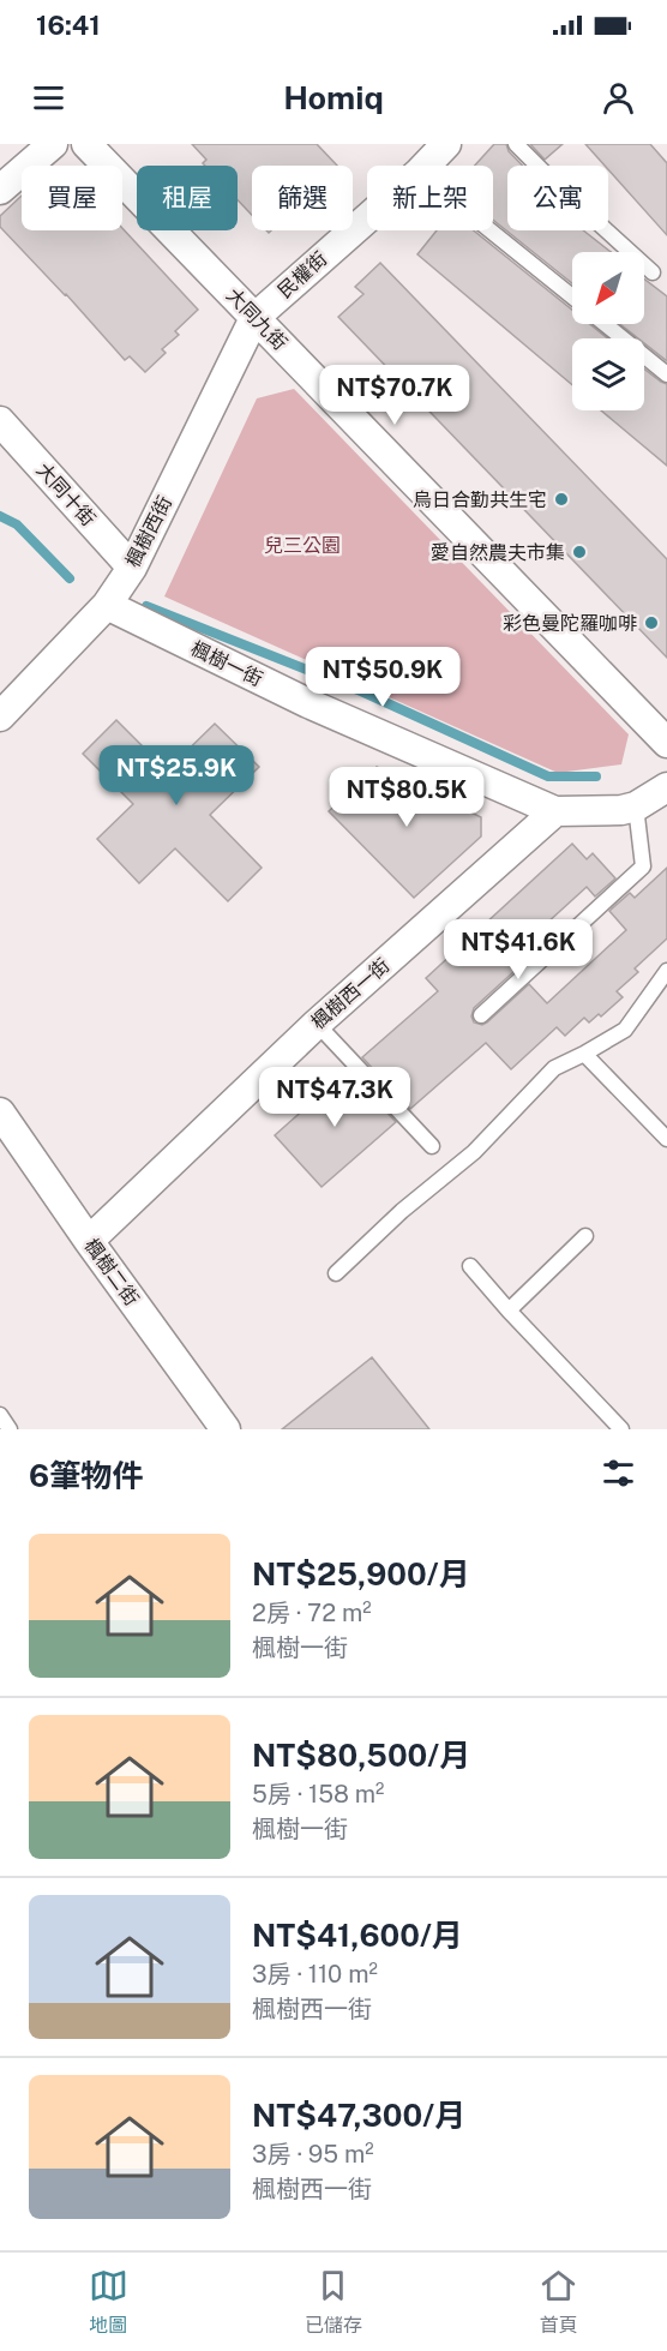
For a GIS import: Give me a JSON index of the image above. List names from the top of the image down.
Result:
{
  "streets": {
    "street": [
      "民權街",
      "大同九街",
      "大同十街",
      "楓樹西街",
      "楓樹一街",
      "楓樹西一街",
      "楓樹二街"
    ]
  },
  "crossings": [
    ["民權街", "大同九街"],
    ["民權街", "楓樹西街"],
    ["大同九街", "楓樹西街"],
    ["大同十街", "楓樹西街"],
    ["楓樹西街", "楓樹一街"],
    ["楓樹一街", "楓樹西一街"],
    ["楓樹西一街", "楓樹二街"]
  ],
  "parks": ["兒三公園"],
  "places": ["烏日合勤共生宅", "愛自然農夫市集", "彩色曼陀羅咖啡"],
  "north": "bottom left",
  "page": {
    "status": "16:41",
    "header": "Homiq",
    "chip": [
      "買屋",
      "租屋",
      "篩選",
      "新上架",
      "公寓"
    ],
    "price": [
      "NT$70.7K",
      "NT$50.9K",
      "NT$25.9K",
      "NT$80.5K",
      "NT$41.6K",
      "NT$47.3K"
    ],
    "heading": "6筆物件",
    "list": [
      {
        "name": "NT$25,900/月",
        "note": "2房 · 72 m² · 楓樹一街"
      },
      {
        "name": "NT$80,500/月",
        "note": "5房 · 158 m² · 楓樹一街"
      },
      {
        "name": "NT$41,600/月",
        "note": "3房 · 110 m² · 楓樹西一街"
      },
      {
        "name": "NT$47,300/月",
        "note": "3房 · 95 m² · 楓樹西一街"
      }
    ],
    "tabs": ["地圖", "已儲存", "首頁"]
  }
}
